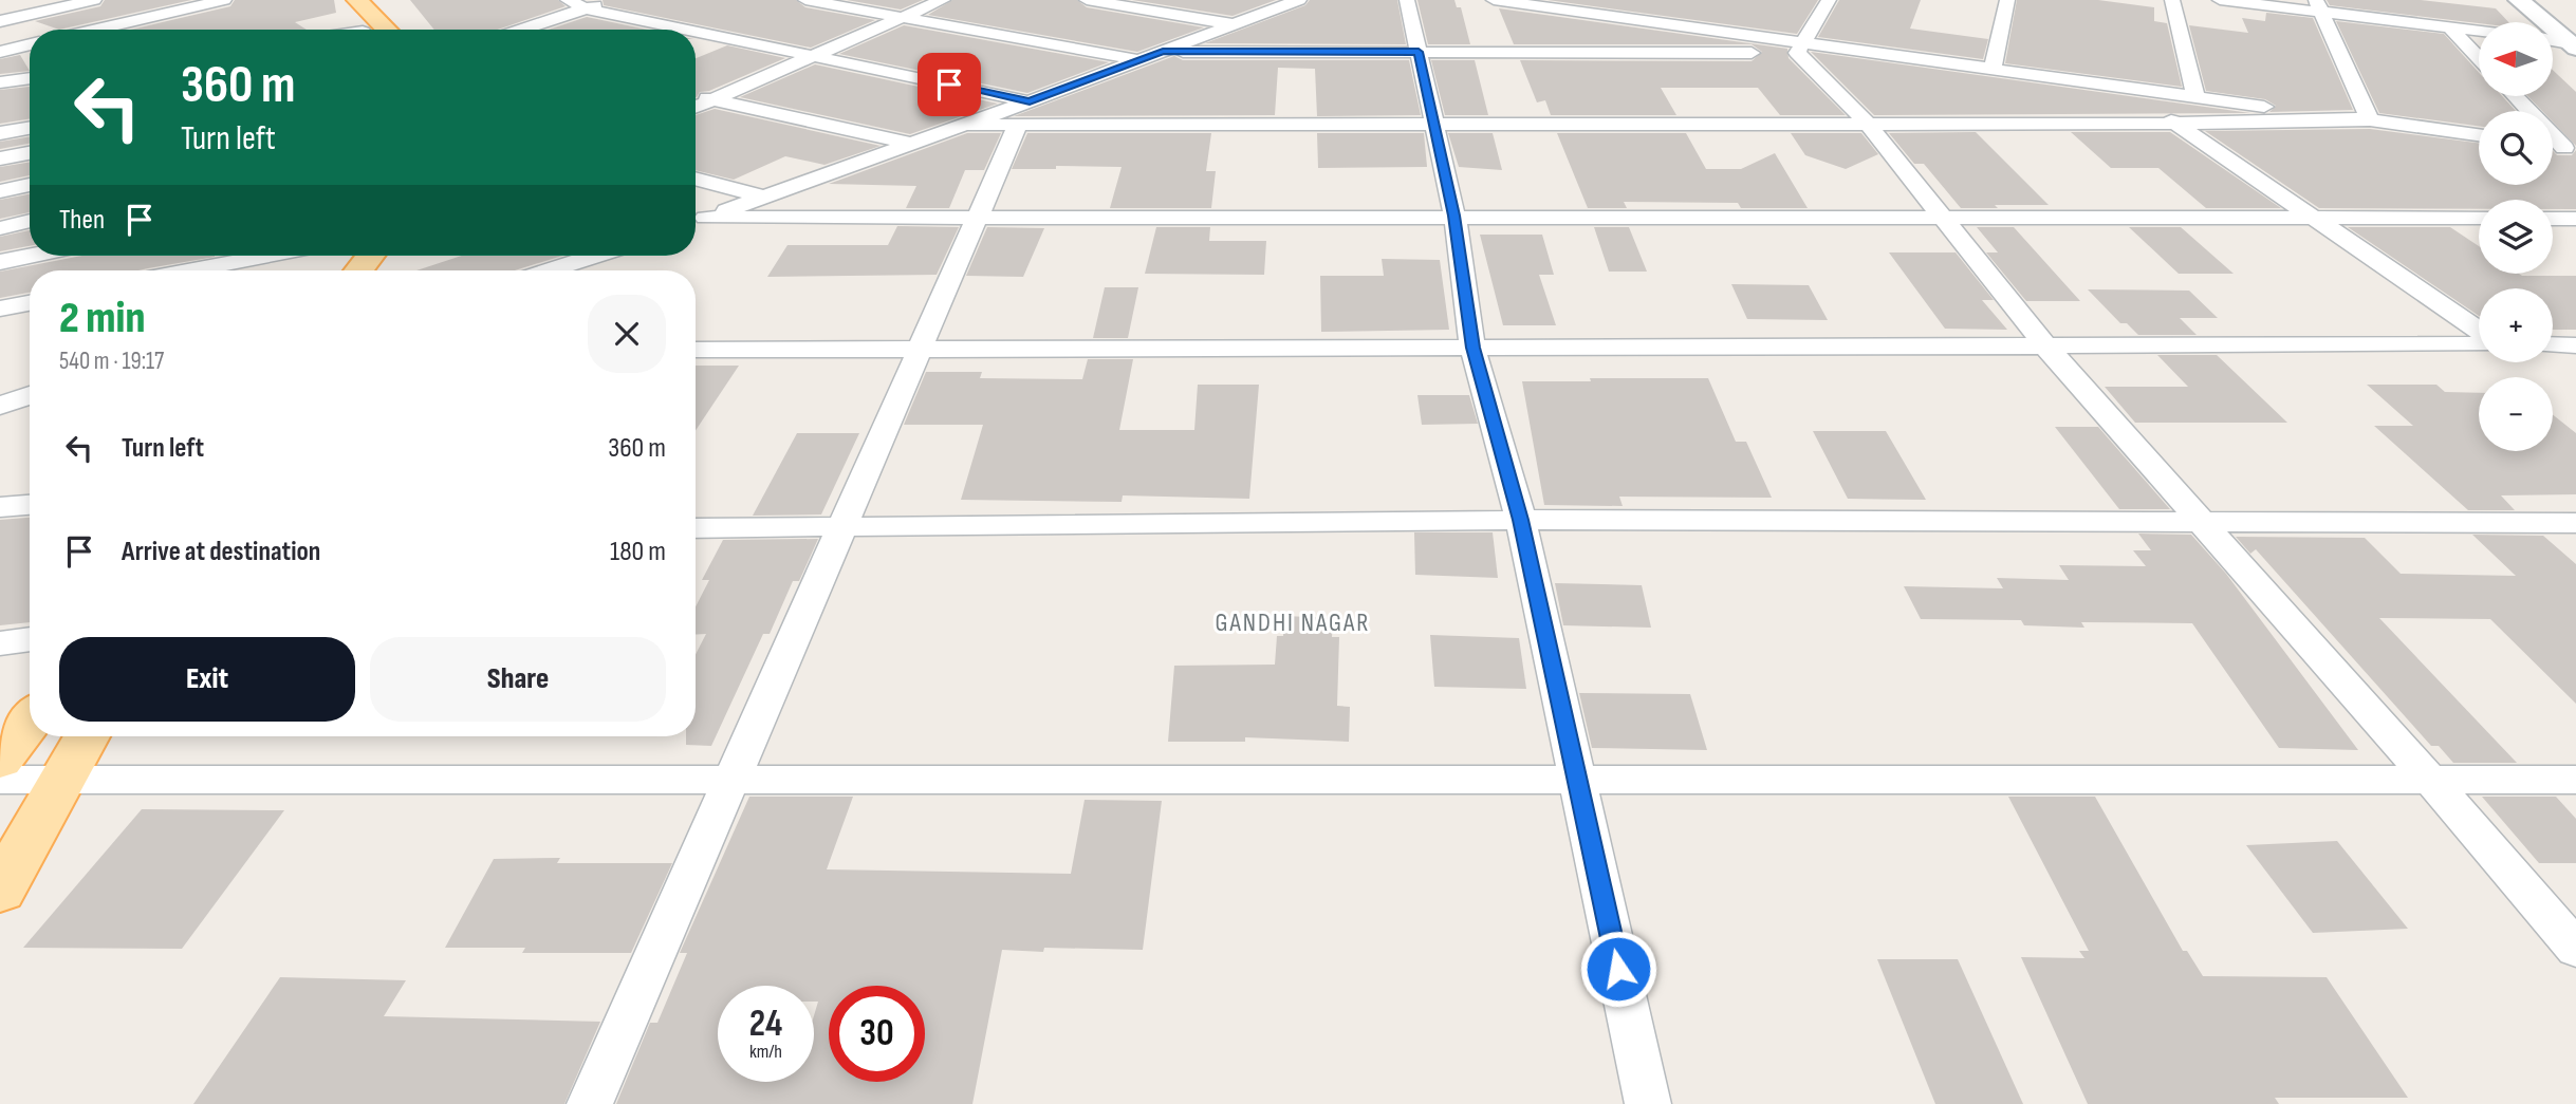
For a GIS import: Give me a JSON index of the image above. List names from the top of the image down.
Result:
{
  "districts": ["GANDHI NAGAR"],
  "north": "left",
  "page": {
    "map_buttons": ["+", "−"],
    "turn": ["360 m", "Turn left"],
    "then": "Then",
    "heading": ["2 min", "540 m · 19:17"],
    "list": [
      {
        "name": "Turn left",
        "value": "360 m"
      },
      {
        "name": "Arrive at destination",
        "value": "180 m"
      }
    ],
    "buttons": ["Exit", "Share"],
    "speed": "24 km/h",
    "limit": "30"
  }
}
